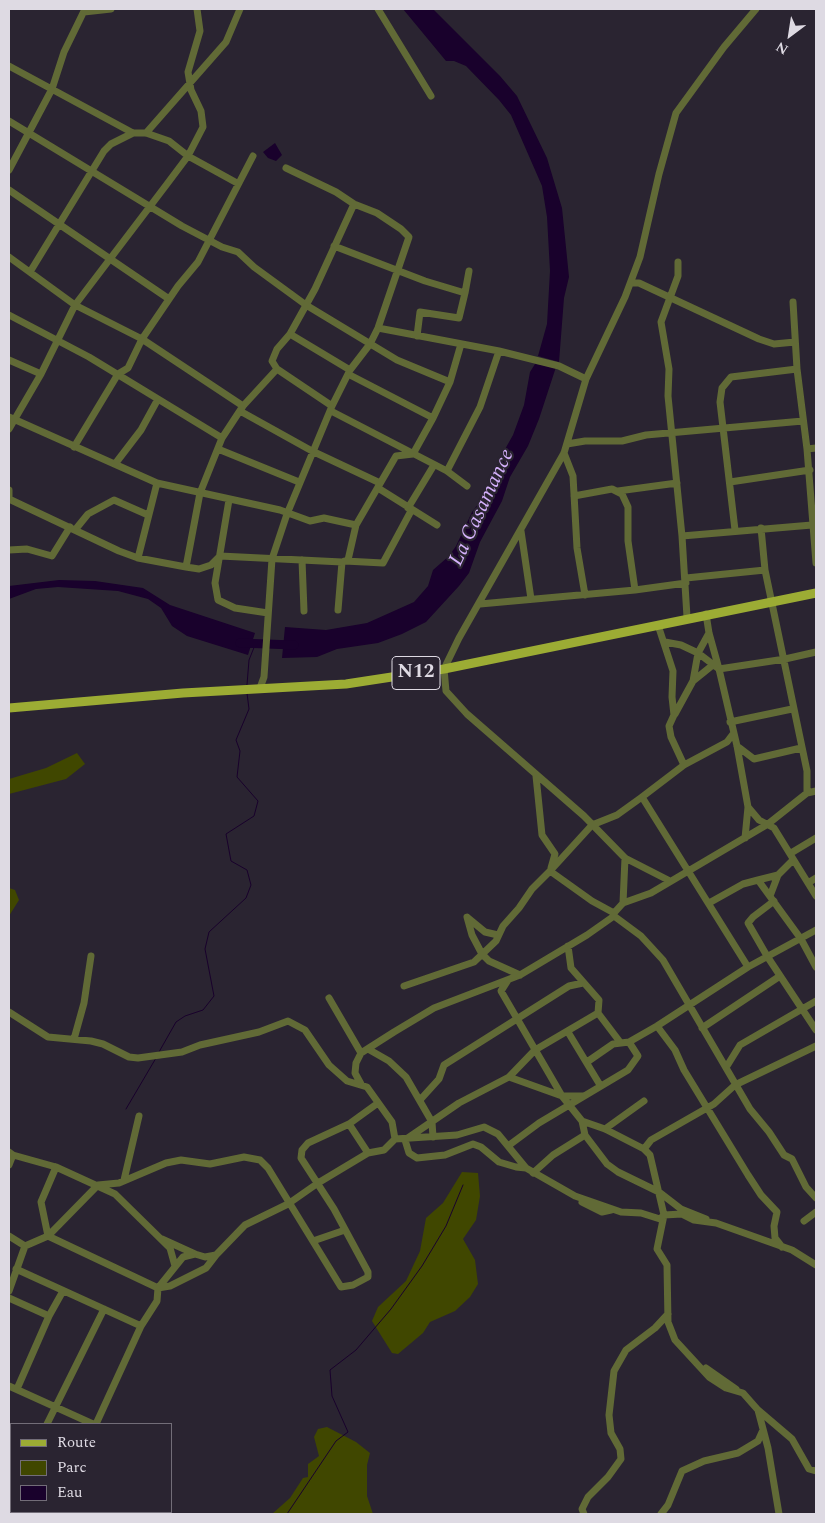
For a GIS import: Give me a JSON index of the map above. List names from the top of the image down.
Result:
{
  "streets": {
    "main road": ["N12"]
  },
  "water": ["La Casamance"],
  "legend": ["Route", "Parc", "Eau"],
  "north": "bottom left"
}
